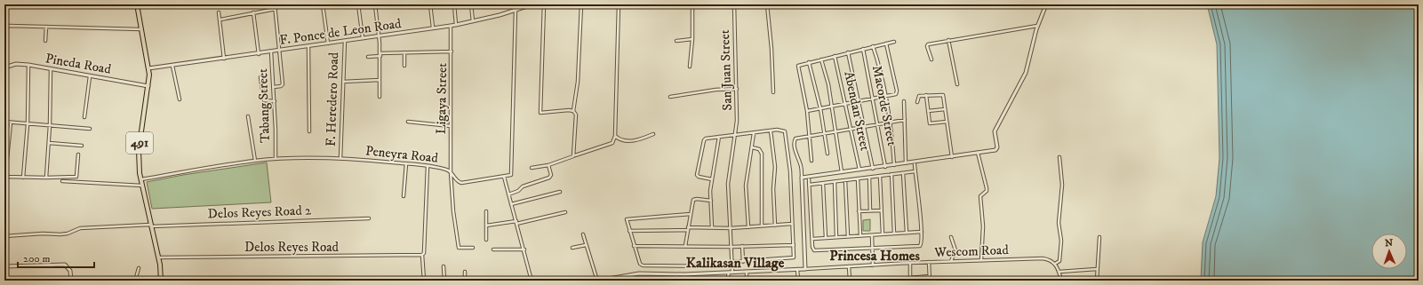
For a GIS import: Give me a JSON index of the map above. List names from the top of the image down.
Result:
{
  "streets": {
    "main road": ["491"],
    "street": [
      "F. Ponce de Leon Road",
      "Pineda Road",
      "San Juan Street",
      "Ligaya Street",
      "F. Heredero Road",
      "Tabang Street",
      "Macorde Street",
      "Abendan Street",
      "Peneyra Road",
      "Delos Reyes Road 2",
      "Delos Reyes Road",
      "Wescom Road"
    ]
  },
  "crossings": [
    ["F. Ponce de Leon Road", "Ligaya Street"],
    ["F. Ponce de Leon Road", "F. Heredero Road"],
    ["F. Ponce de Leon Road", "Tabang Street"],
    ["F. Ponce de Leon Road", "491"],
    ["Pineda Road", "491"],
    ["Ligaya Street", "Peneyra Road"],
    ["F. Heredero Road", "Peneyra Road"],
    ["Tabang Street", "Peneyra Road"],
    ["491", "Peneyra Road"],
    ["491", "Delos Reyes Road 2"],
    ["491", "Delos Reyes Road"]
  ],
  "districts": ["Princesa Homes", "Kalikasan Village"],
  "scale_bar": "200 m",
  "north": "top"
}
